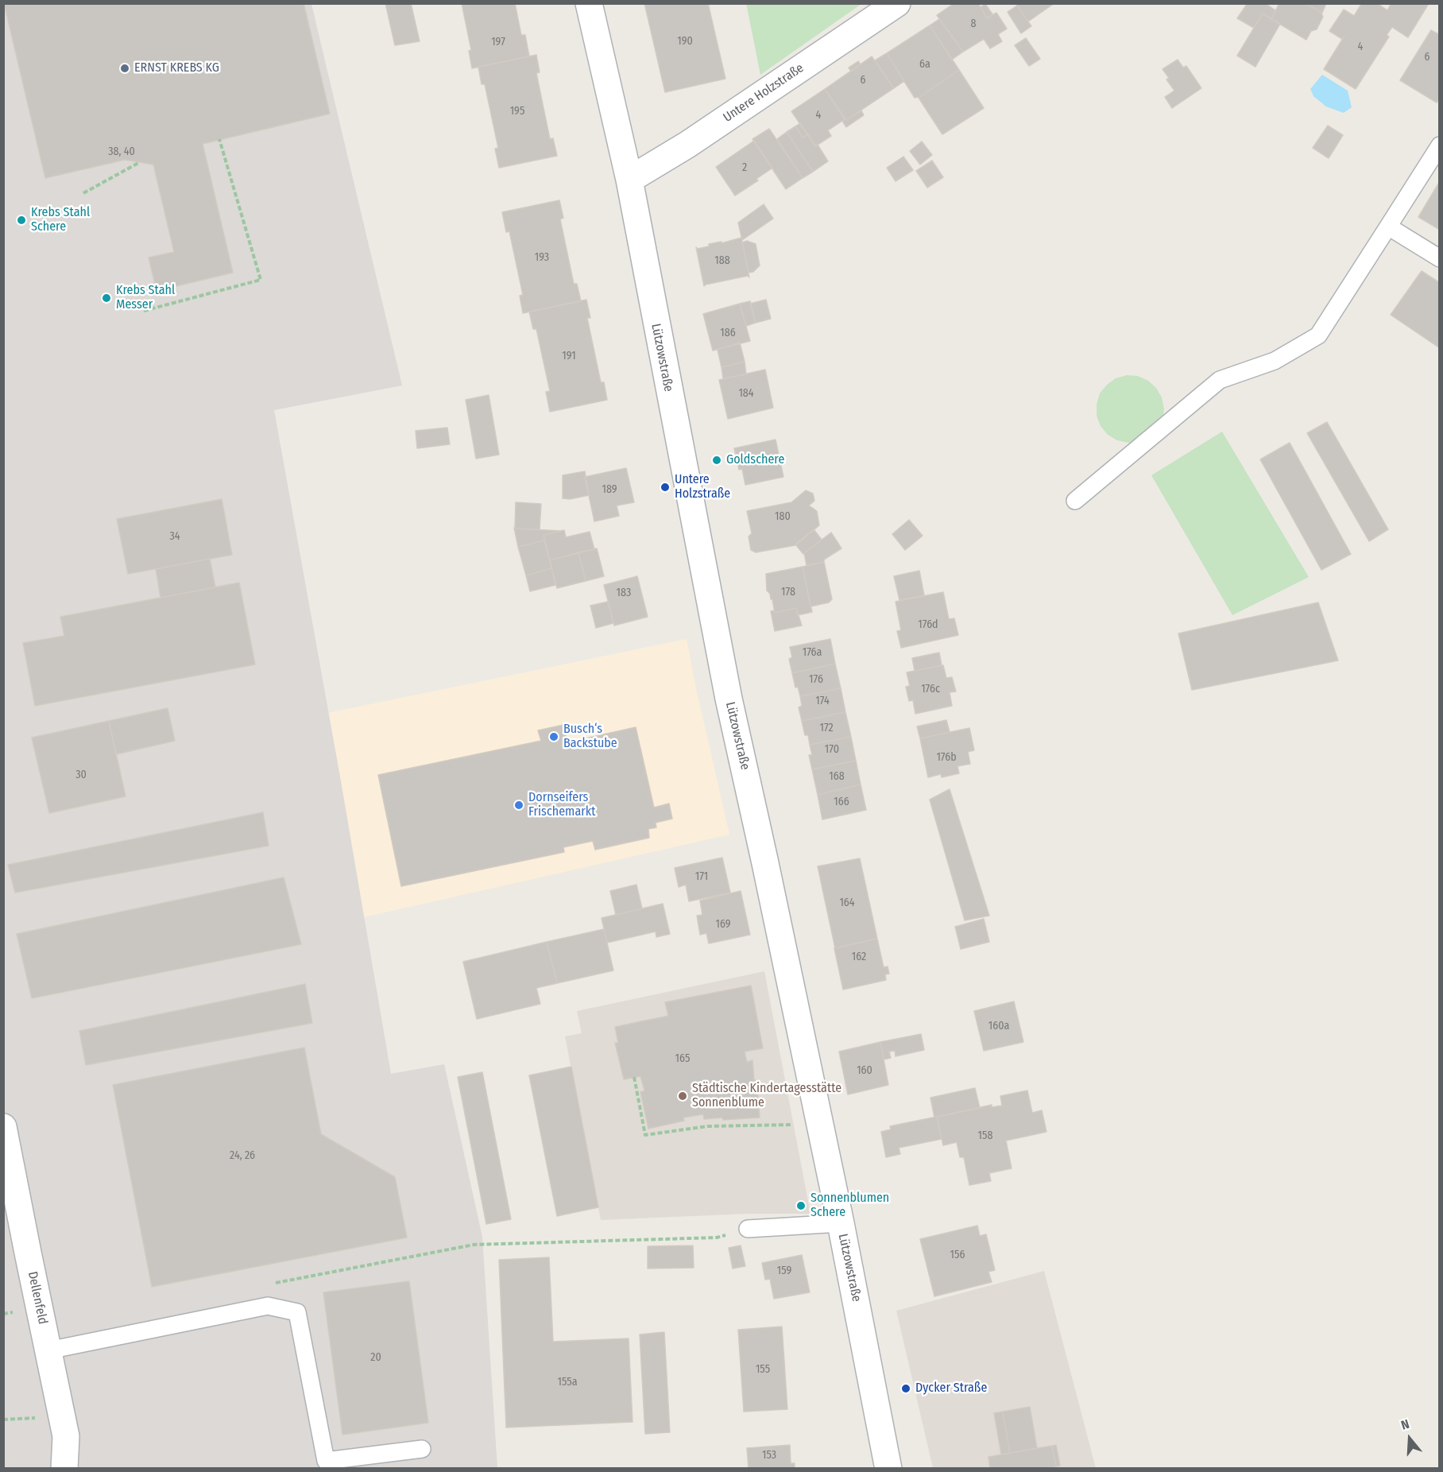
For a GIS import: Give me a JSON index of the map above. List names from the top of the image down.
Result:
{
  "streets": {
    "street": ["Untere Holzstraße", "Lützowstraße", "Dellenfeld"]
  },
  "crossings": [
    ["Untere Holzstraße", "Lützowstraße"]
  ],
  "places": [
    "ERNST KREBS KG",
    "Krebs Stahl Schere",
    "Krebs Stahl Messer",
    "Goldschere",
    "Untere Holzstraße",
    "Busch‘s Backstube",
    "Dornseifers Frischemarkt",
    "Städtische Kindertagesstätte Sonnenblume",
    "Sonnenblumen Schere",
    "Dycker Straße"
  ],
  "house_numbers": [
    "8",
    "190",
    "197",
    "4",
    "6",
    "6a",
    "6",
    "195",
    "4",
    "38, 40",
    "2",
    "193",
    "188",
    "186",
    "191",
    "184",
    "189",
    "180",
    "34",
    "178",
    "183",
    "176d",
    "176a",
    "176",
    "176c",
    "174",
    "172",
    "170",
    "176b",
    "30",
    "168",
    "166",
    "171",
    "164",
    "169",
    "162",
    "160a",
    "165",
    "160",
    "158",
    "24, 26",
    "156",
    "159",
    "20",
    "155",
    "155a",
    "153"
  ],
  "north": "top"
}
